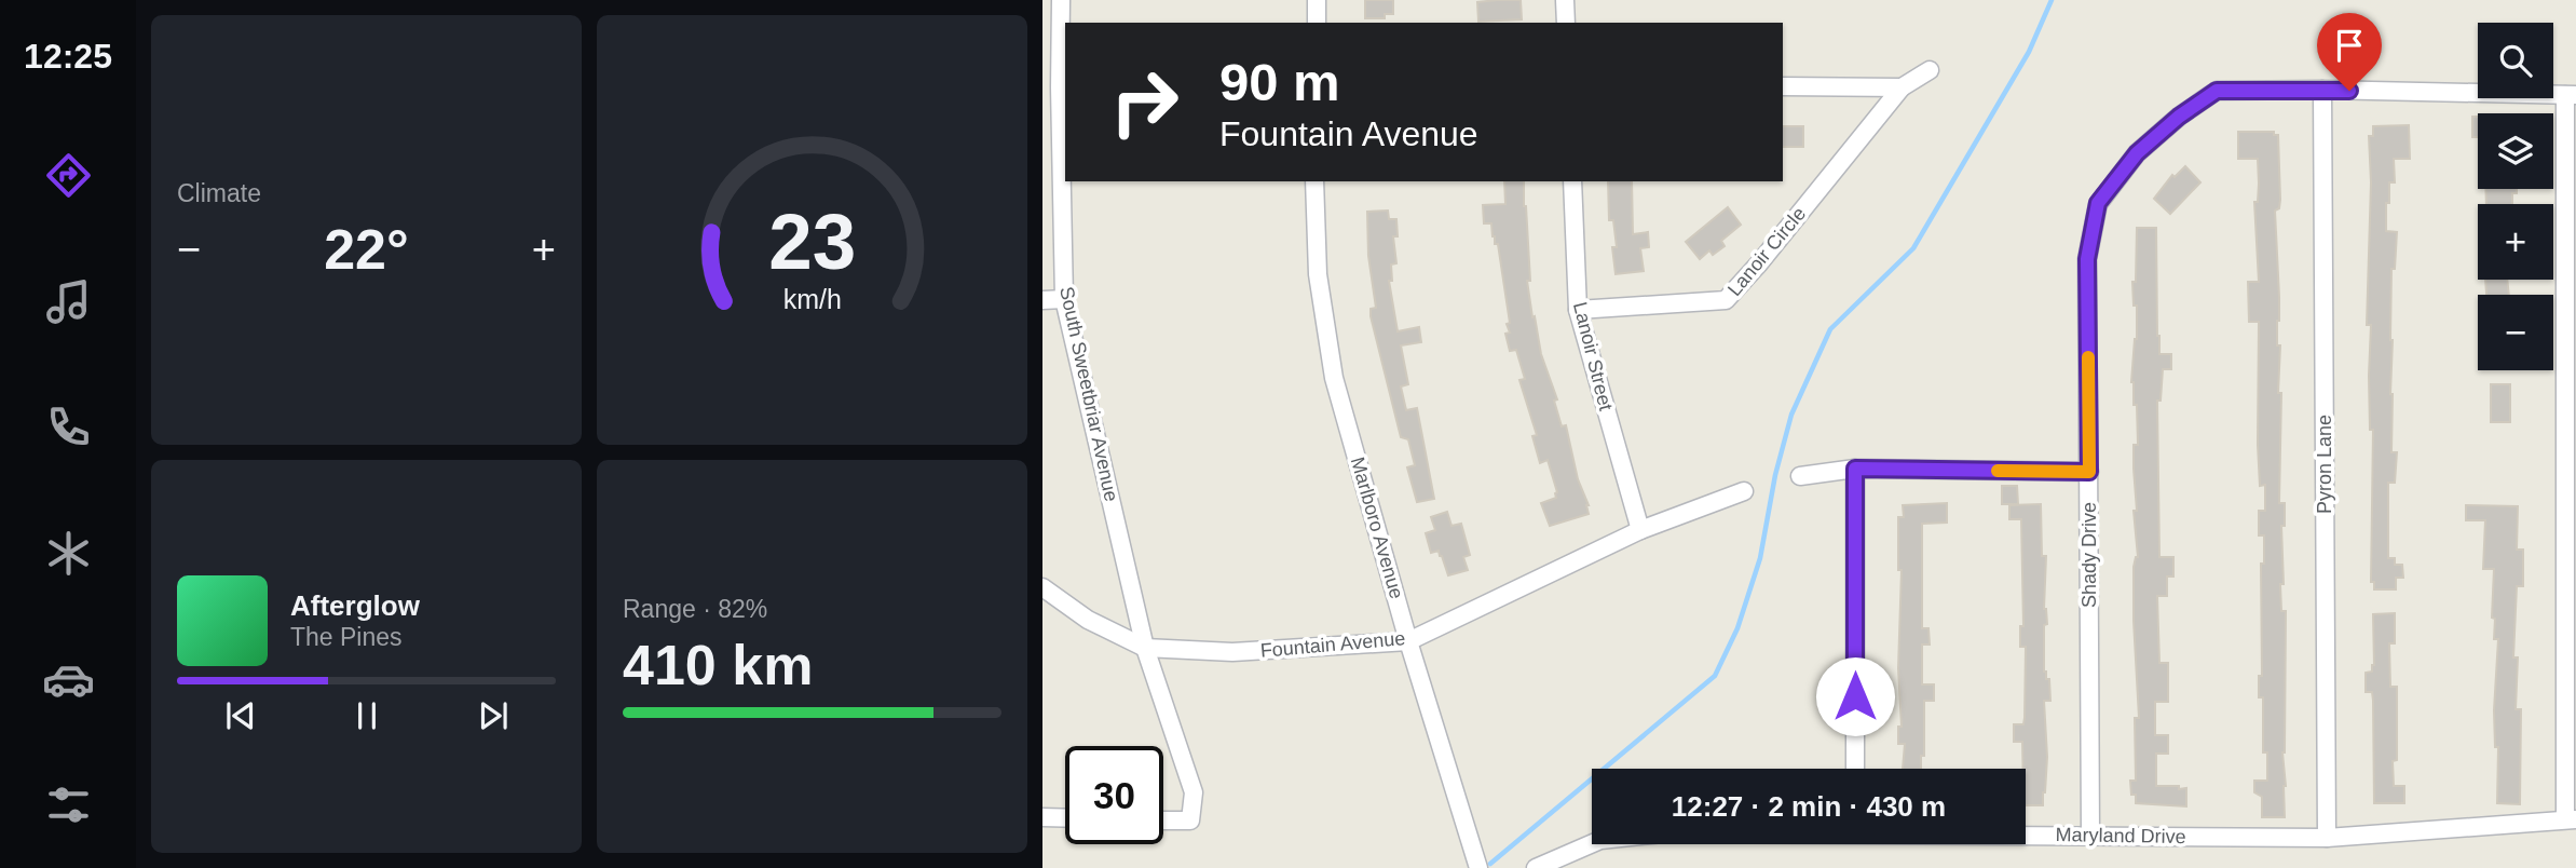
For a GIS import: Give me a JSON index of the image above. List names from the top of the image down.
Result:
{
  "streets": {
    "street": [
      "Lanoir Circle",
      "Lanoir Street",
      "South Sweetbriar Avenue",
      "Pyron Lane",
      "Marlboro Avenue",
      "Shady Drive",
      "Fountain Avenue",
      "Maryland Drive"
    ]
  },
  "crossings": [
    ["Lanoir Circle", "Lanoir Street"],
    ["Lanoir Street", "Fountain Avenue"],
    ["South Sweetbriar Avenue", "Fountain Avenue"],
    ["Pyron Lane", "Shady Drive"],
    ["Pyron Lane", "Maryland Drive"],
    ["Marlboro Avenue", "Fountain Avenue"],
    ["Shady Drive", "Maryland Drive"]
  ],
  "page": {
    "tabs": "12:25",
    "tile": [
      "Climate",
      ["Range · 82%", "410 km"]
    ],
    "map_buttons": ["+", "−"],
    "turn": ["90 m", "Fountain Avenue"],
    "heat": ["−", "22°", "+"],
    "song": ["Afterglow", "The Pines"],
    "limit": "30",
    "trip": "12:27 · 2 min · 430 m",
    "gauge": ["23", "km/h"]
  }
}
